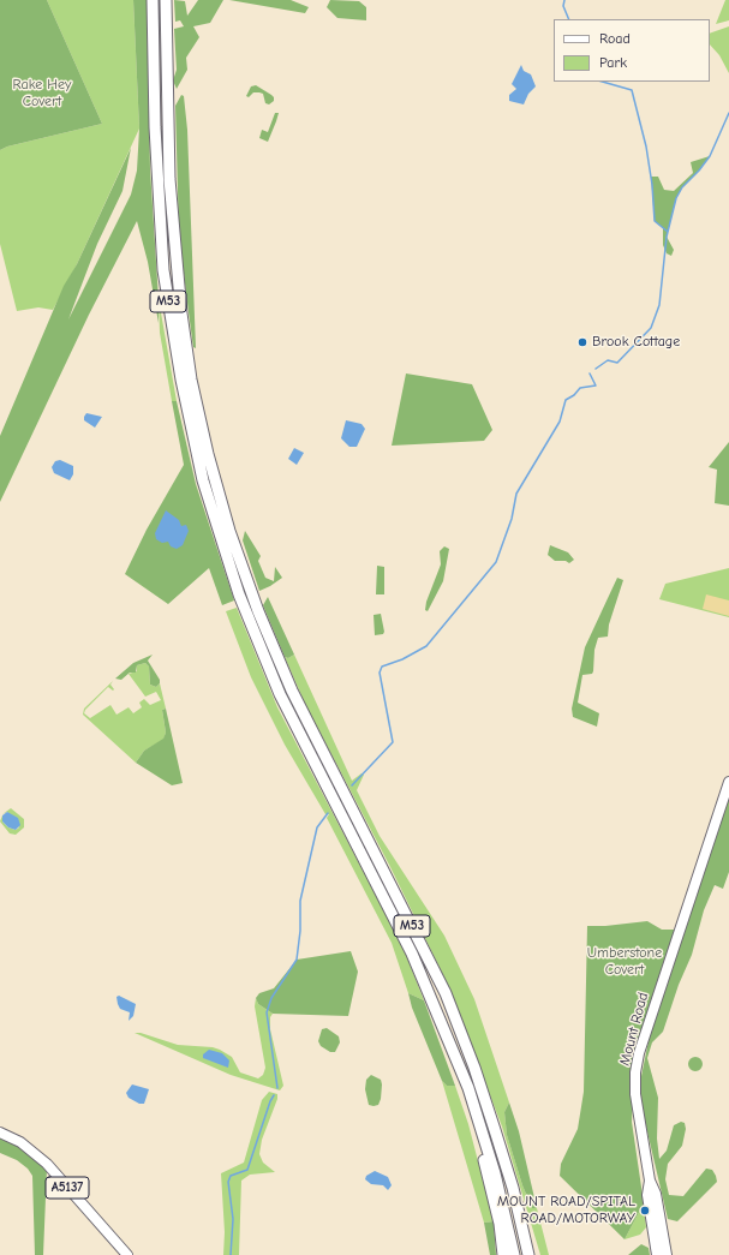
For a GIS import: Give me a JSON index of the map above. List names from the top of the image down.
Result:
{
  "streets": {
    "highway": ["M53"],
    "main road": ["Mount Road", "A5137"]
  },
  "parks": ["Rake Hey Covert", "Umberstone Covert"],
  "places": ["Brook Cottage", "MOUNT ROAD/SPITAL ROAD/MOTORWAY"],
  "legend": ["Road", "Park"]
}
